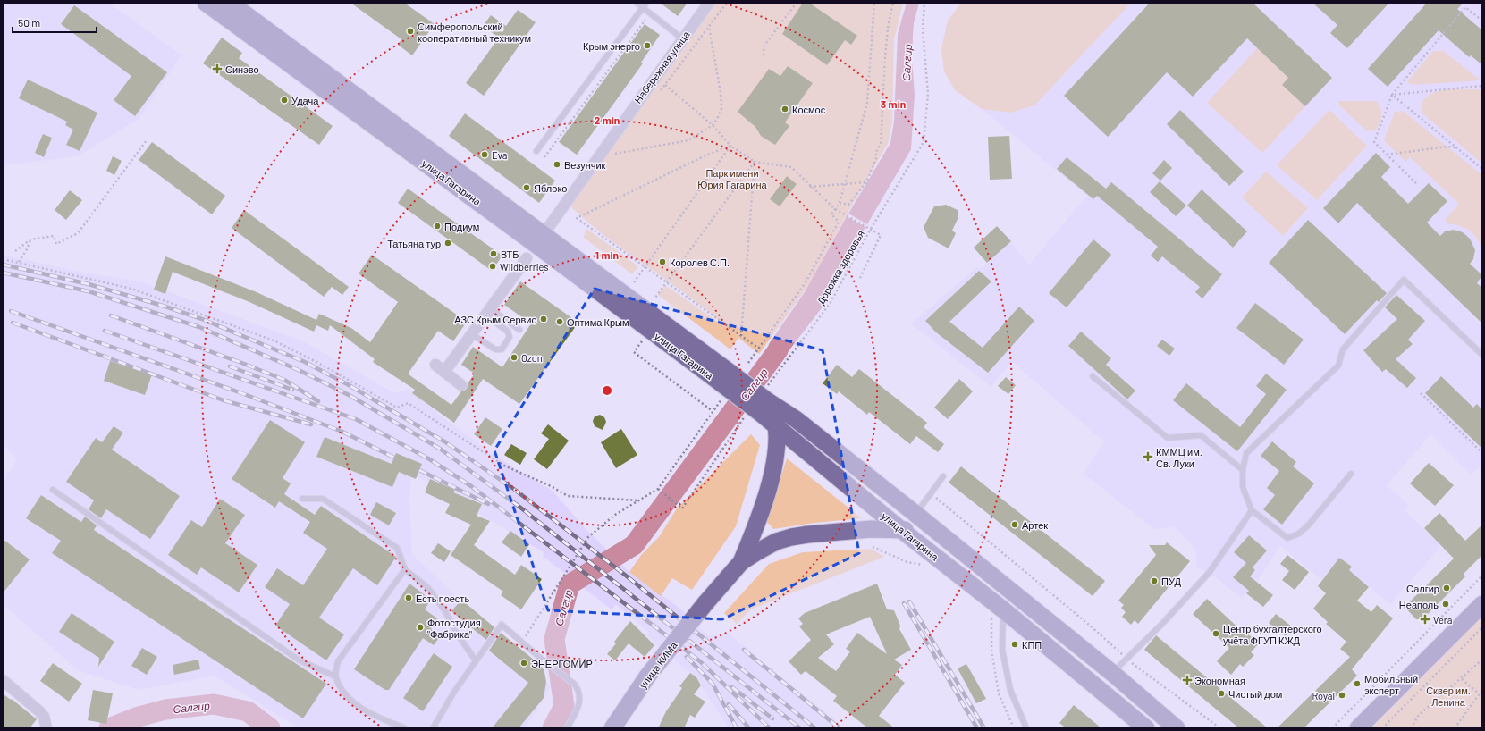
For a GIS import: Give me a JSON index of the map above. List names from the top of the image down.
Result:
{
  "streets": {
    "main road": ["улица Гагарина", "улица КИМа"],
    "street": ["Набережная улица"],
    "path": ["Дорожка здоровья"]
  },
  "crossings": [
    ["Набережная улица", "улица Гагарина"],
    ["улица Гагарина", "Дорожка здоровья"]
  ],
  "water": ["Салгир"],
  "parks": ["Парк имени Юрия Гагарина", "Сквер им. Ленина"],
  "places": {
    "other": [
      "Симферопольский кооперативный техникум",
      "Крым энерго",
      "Удача",
      "Космос",
      "Eva",
      "Везунчик",
      "Яблоко",
      "Подиум",
      "Татьяна тур",
      "ВТБ",
      "Королев С.П.",
      "Wildberries",
      "АЗС Крым Сервис",
      "Оптима Крым",
      "Ozon",
      "Артек",
      "ПУД",
      "Салгир",
      "Есть поесть",
      "Неаполь",
      "Фотостудия \"Фабрика\"",
      "Центр бухгалтерского учёта ФГУП КЖД",
      "КПП",
      "ЭНЕРГОМИР",
      "Мобильный эксперт",
      "Чистый дом",
      "Royal"
    ],
    "health": [
      "Синэво",
      "КММЦ им. Св. Луки",
      "Vera",
      "Экономная"
    ]
  },
  "scale_bar": "50 m",
  "rings": ["3 min", "2 min", "1 min"]
}
